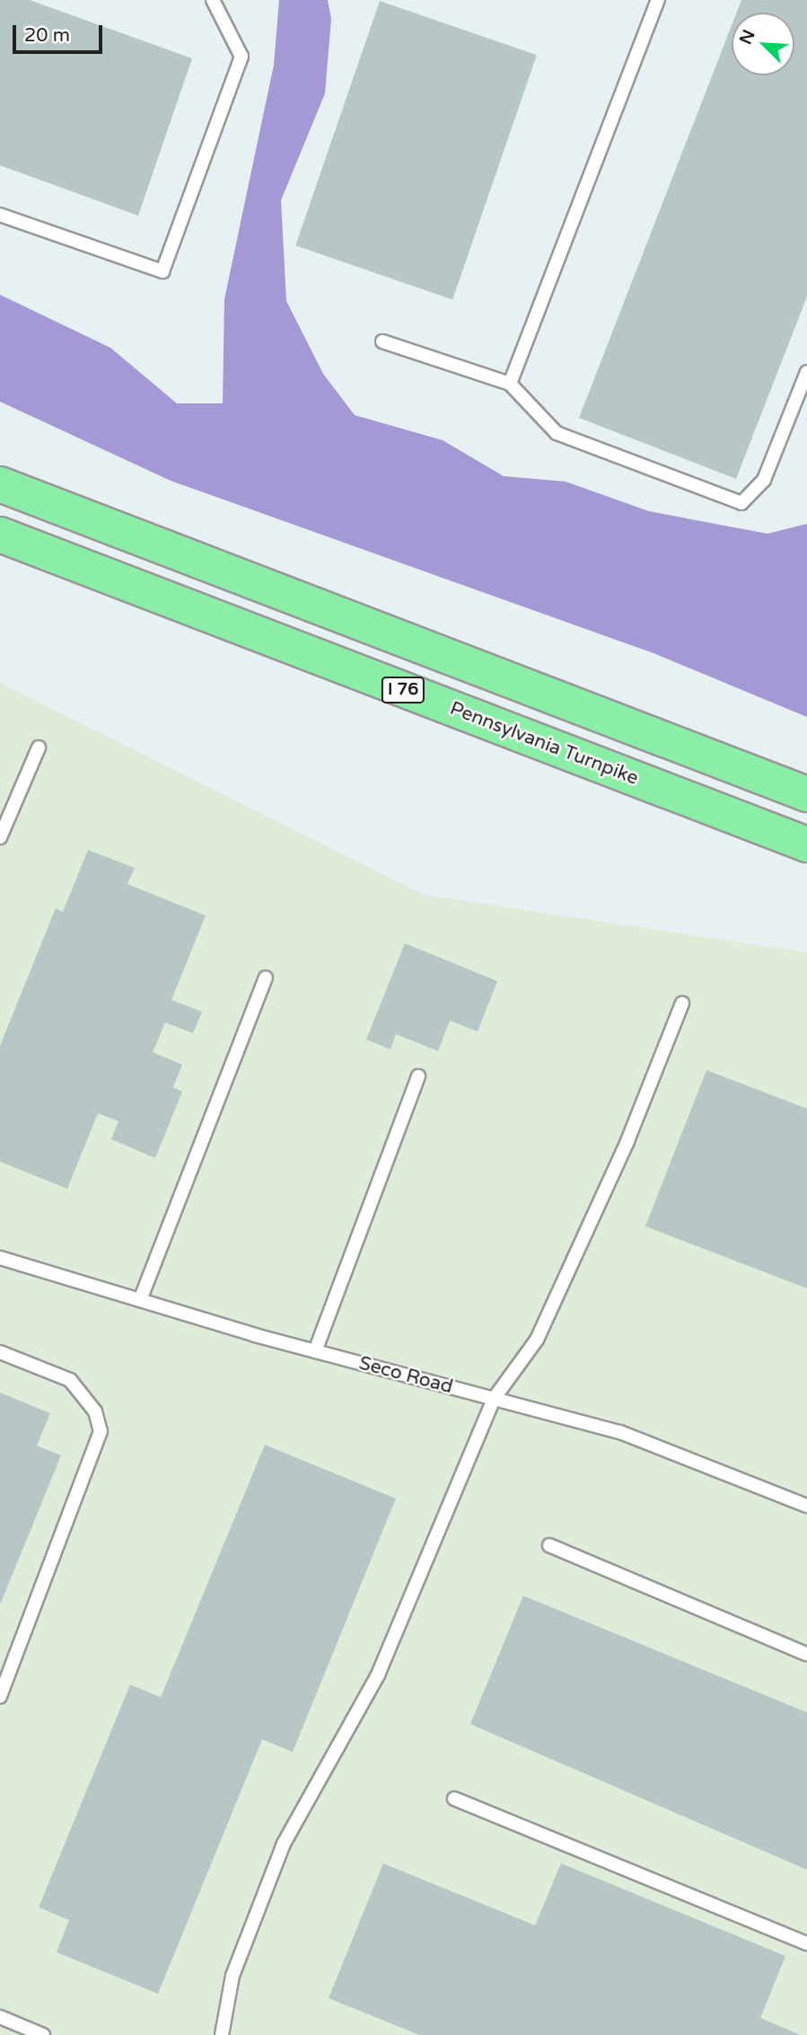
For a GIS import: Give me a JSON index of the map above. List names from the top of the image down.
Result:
{
  "streets": {
    "highway": ["I 76", "Pennsylvania Turnpike"],
    "lane": ["Seco Road"]
  },
  "scale_bar": "20 m",
  "north": "top left"
}
